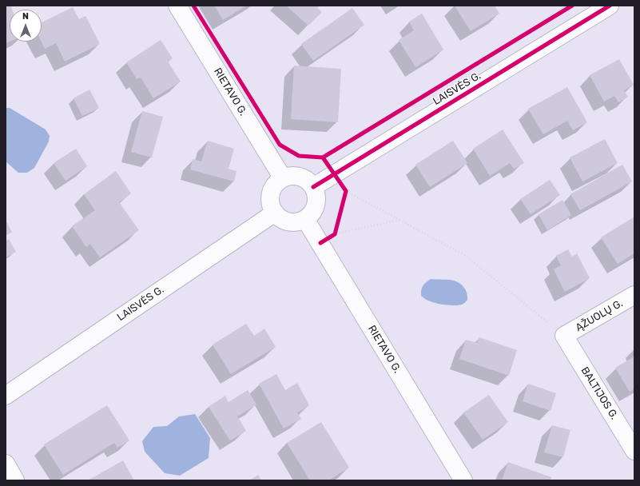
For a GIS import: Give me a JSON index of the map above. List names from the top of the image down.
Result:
{
  "streets": {
    "street": [
      "LAISVĖS G.",
      "RIETAVO G.",
      "ĄŽUOLŲ G.",
      "BALTIJOS G."
    ]
  },
  "crossings": [
    ["LAISVĖS G.", "RIETAVO G."],
    ["ĄŽUOLŲ G.", "BALTIJOS G."]
  ],
  "north": "top"
}
